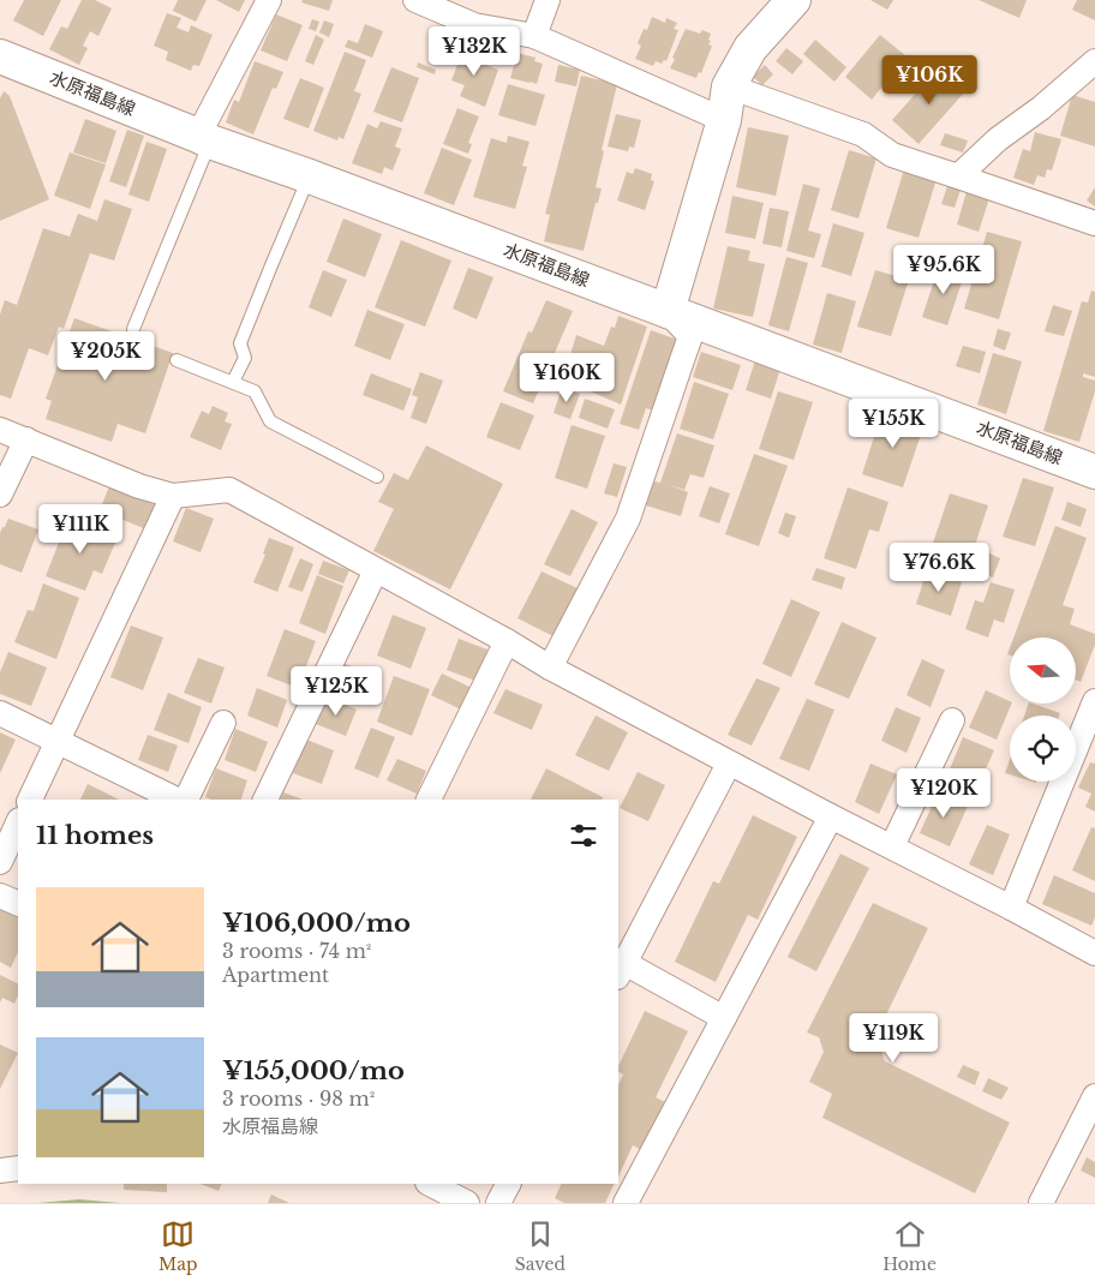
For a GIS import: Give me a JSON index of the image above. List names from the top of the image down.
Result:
{
  "streets": {
    "main road": ["水原福島線"]
  },
  "north": "left",
  "page": {
    "price": [
      "¥132K",
      "¥106K",
      "¥95.6K",
      "¥205K",
      "¥160K",
      "¥155K",
      "¥111K",
      "¥76.6K",
      "¥125K",
      "¥120K",
      "¥119K"
    ],
    "heading": "11 homes",
    "list": [
      {
        "name": "¥106,000/mo",
        "note": "3 rooms · 74 m² · Apartment"
      },
      {
        "name": "¥155,000/mo",
        "note": "3 rooms · 98 m² · 水原福島線"
      }
    ],
    "tabs": ["Map", "Saved", "Home"]
  }
}
